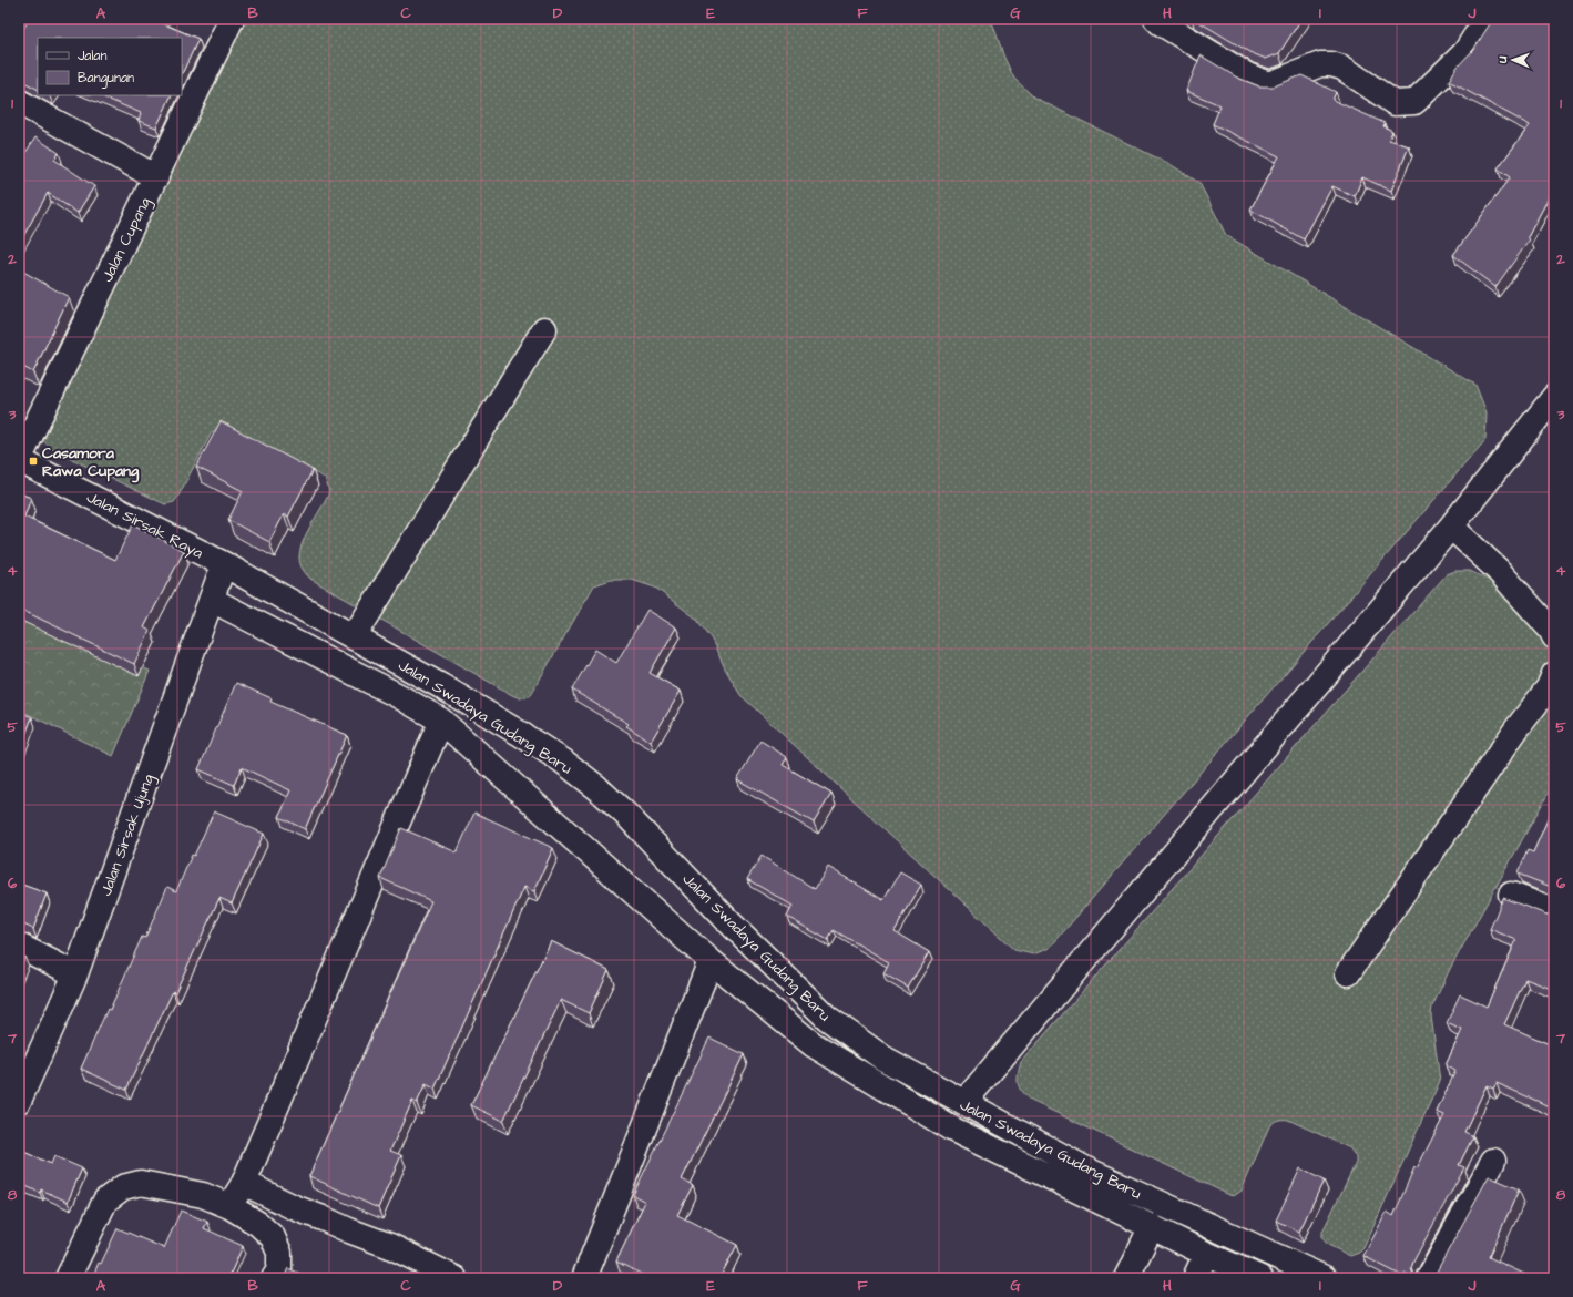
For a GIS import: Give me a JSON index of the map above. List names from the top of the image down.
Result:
{
  "streets": {
    "street": [
      "Jalan Cupang",
      "Jalan Sirsak Raya",
      "Jalan Swadaya Gudang Baru",
      "Jalan Sirsak Ujung"
    ]
  },
  "crossings": [
    ["Jalan Cupang", "Jalan Sirsak Raya"],
    ["Jalan Sirsak Raya", "Jalan Swadaya Gudang Baru"],
    ["Jalan Sirsak Raya", "Jalan Sirsak Ujung"],
    ["Jalan Swadaya Gudang Baru", "Jalan Sirsak Ujung"]
  ],
  "places": {
    "transit": ["Casamora Rawa Cupang"]
  },
  "legend": ["Jalan", "Bangunan"],
  "north": "left",
  "grid": {
    "columns": [
      "A",
      "B",
      "C",
      "D",
      "E",
      "F",
      "G",
      "H",
      "I",
      "J"
    ],
    "rows": [
      "1",
      "2",
      "3",
      "4",
      "5",
      "6",
      "7",
      "8"
    ]
  }
}
